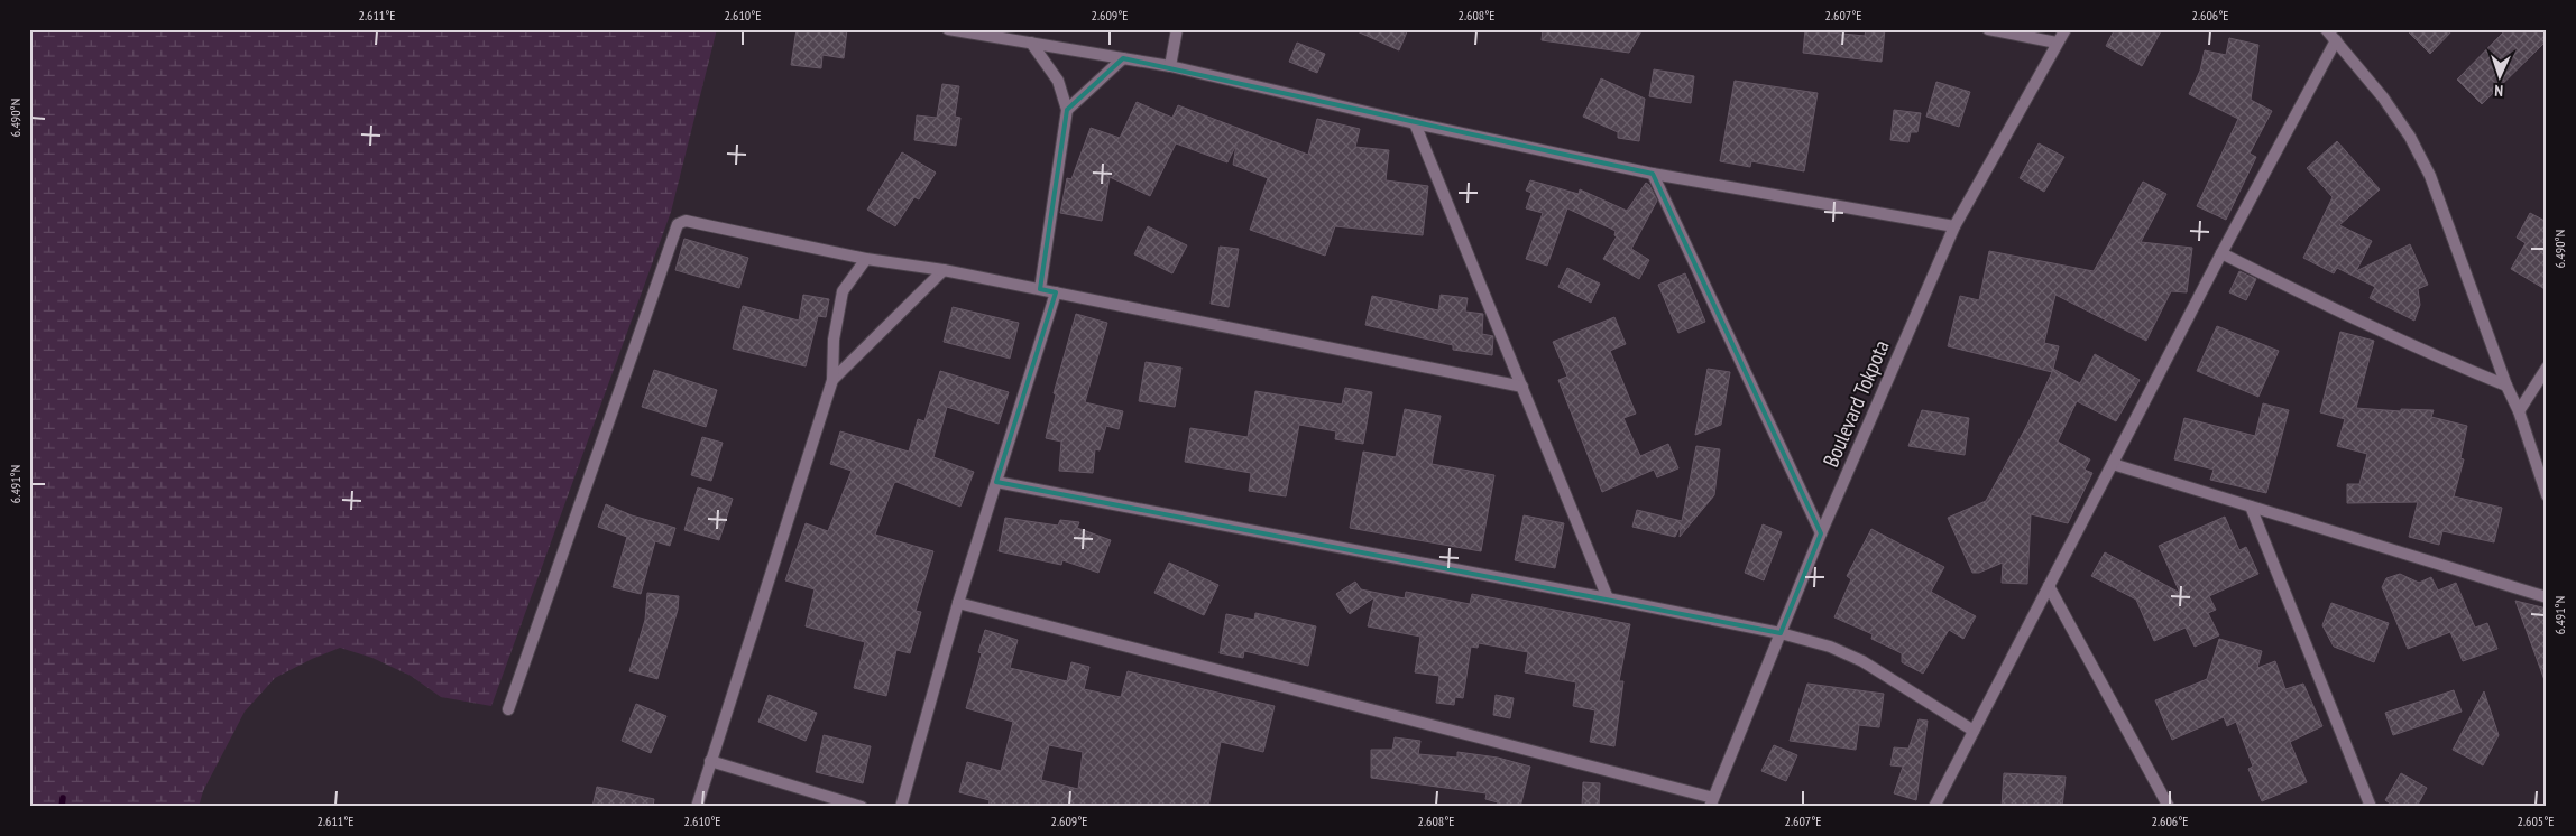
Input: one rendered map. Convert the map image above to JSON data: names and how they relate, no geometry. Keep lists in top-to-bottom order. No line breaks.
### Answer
{"streets":{"street":["Boulevard Tokpota"]},"north":"bottom","coordinates":["2.611°E","2.610°E","2.609°E","2.608°E","2.607°E","2.606°E","6.490°N","6.491°N","2.605°E"]}
